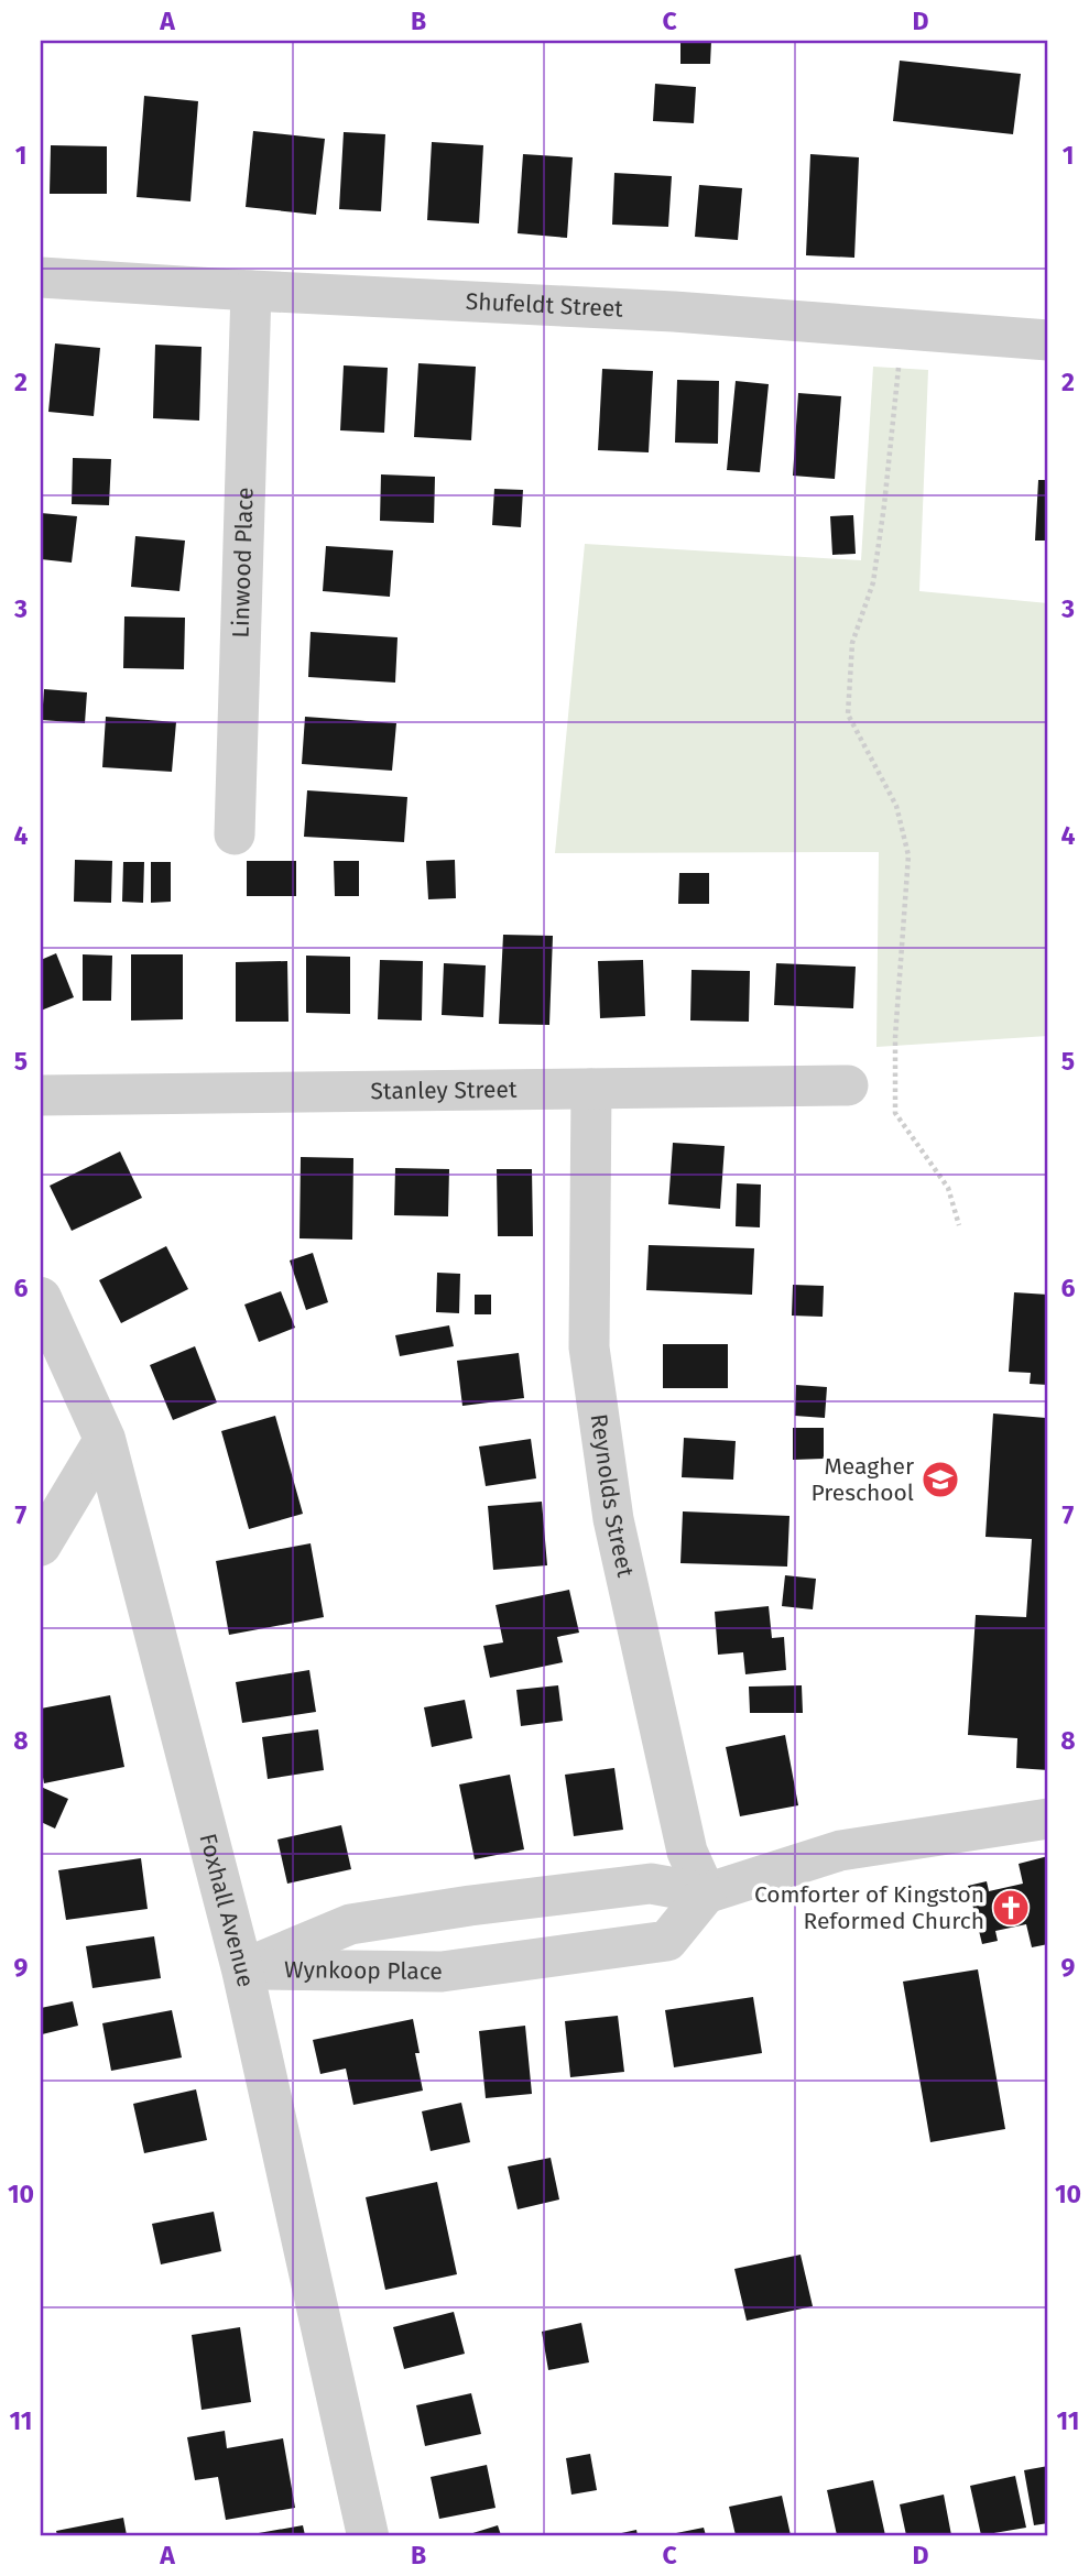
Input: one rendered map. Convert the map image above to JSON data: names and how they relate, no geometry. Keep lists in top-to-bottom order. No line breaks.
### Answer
{"streets":{"street":["Shufeldt Street","Linwood Place","Stanley Street","Reynolds Street","Foxhall Avenue","Wynkoop Place"]},"crossings":[["Shufeldt Street","Linwood Place"],["Stanley Street","Reynolds Street"],["Reynolds Street","Wynkoop Place"],["Foxhall Avenue","Wynkoop Place"]],"places":{"school or university":["Meagher Preschool"],"church":["Comforter of Kingston Reformed Church"]},"grid":{"columns":["A","B","C","D"],"rows":["1","2","3","4","5","6","7","8","9","10","11"]}}
